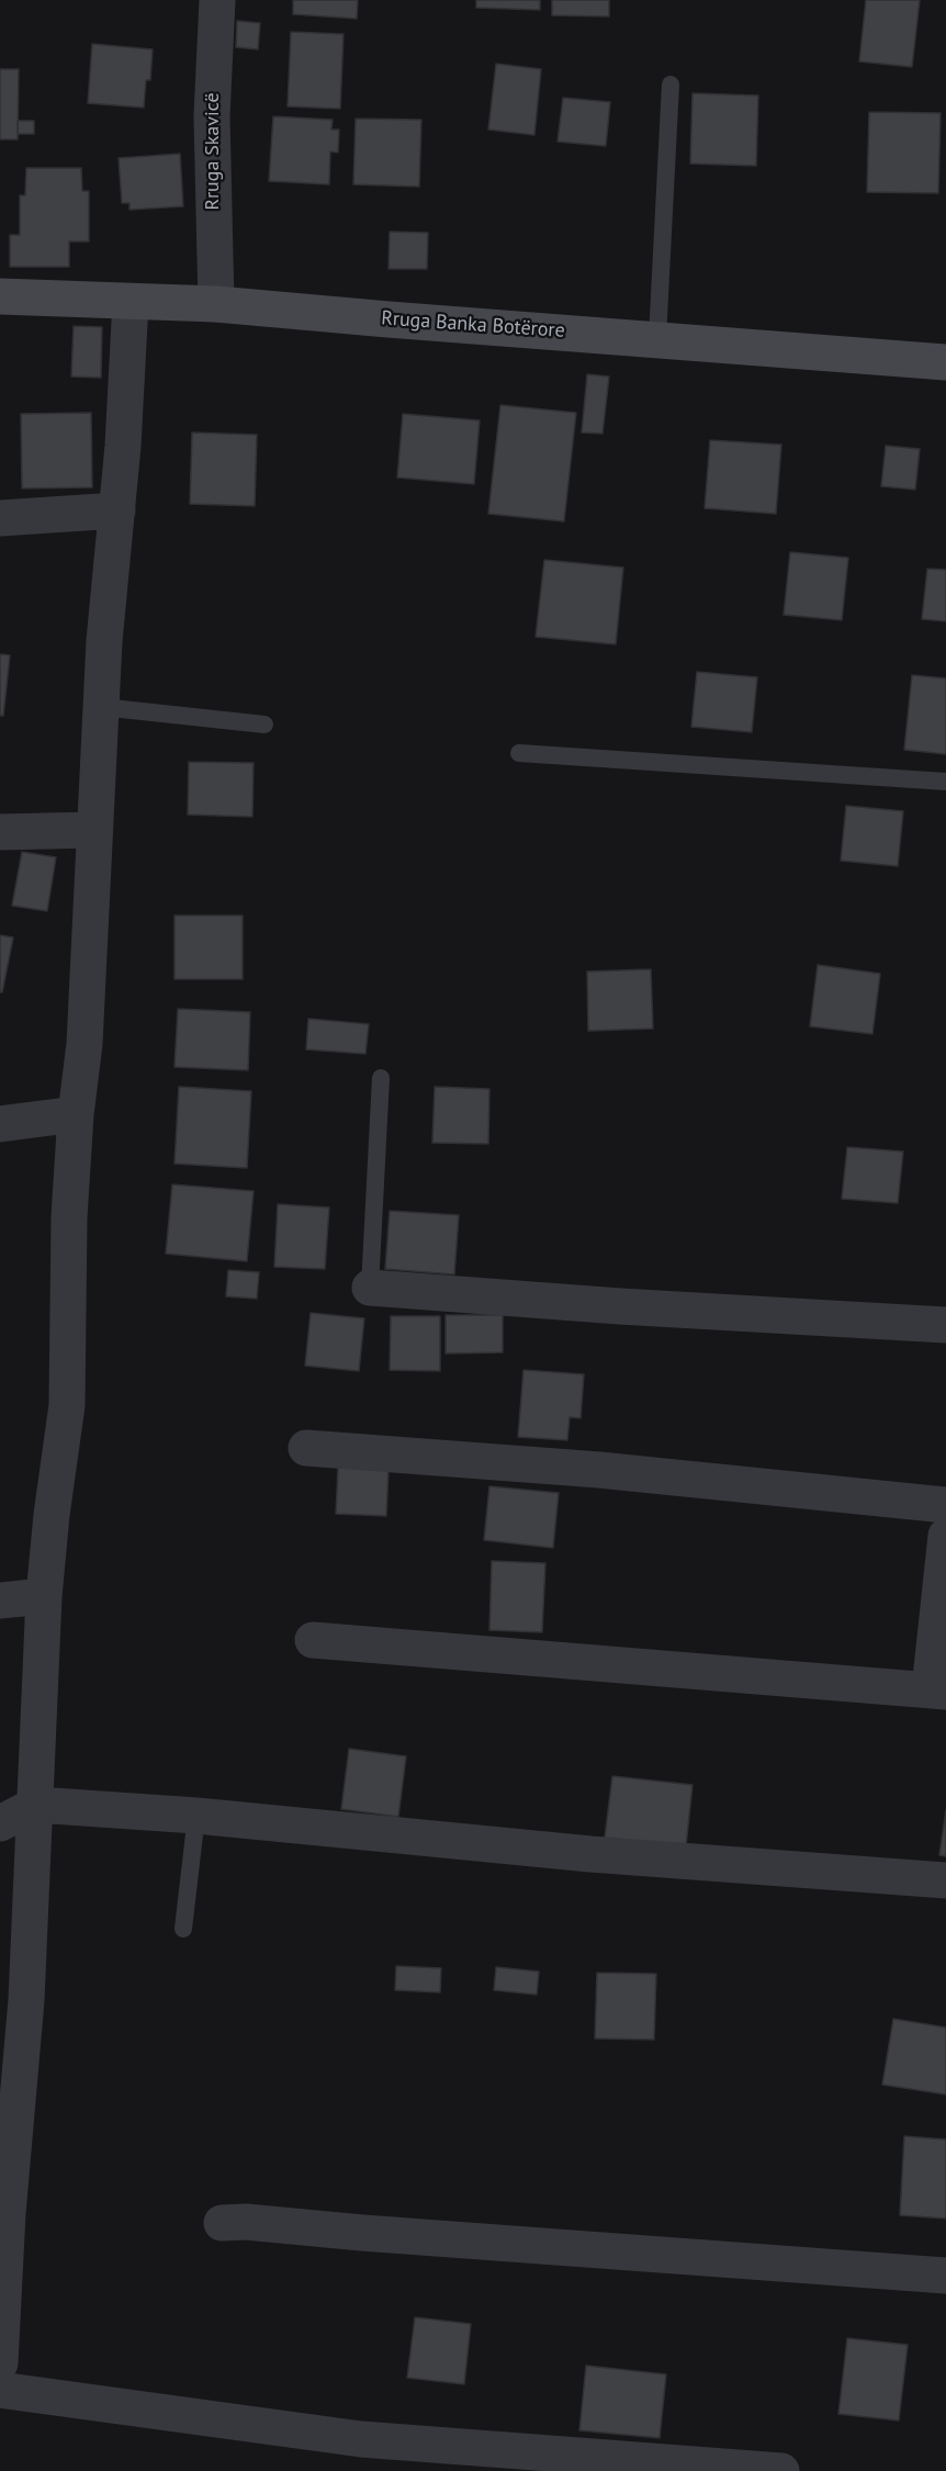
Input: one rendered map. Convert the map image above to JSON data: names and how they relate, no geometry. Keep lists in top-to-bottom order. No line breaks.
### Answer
{"streets":{"street":["Rruga Skavicë","Rruga Banka Botërore"]},"crossings":[["Rruga Skavicë","Rruga Banka Botërore"]]}
